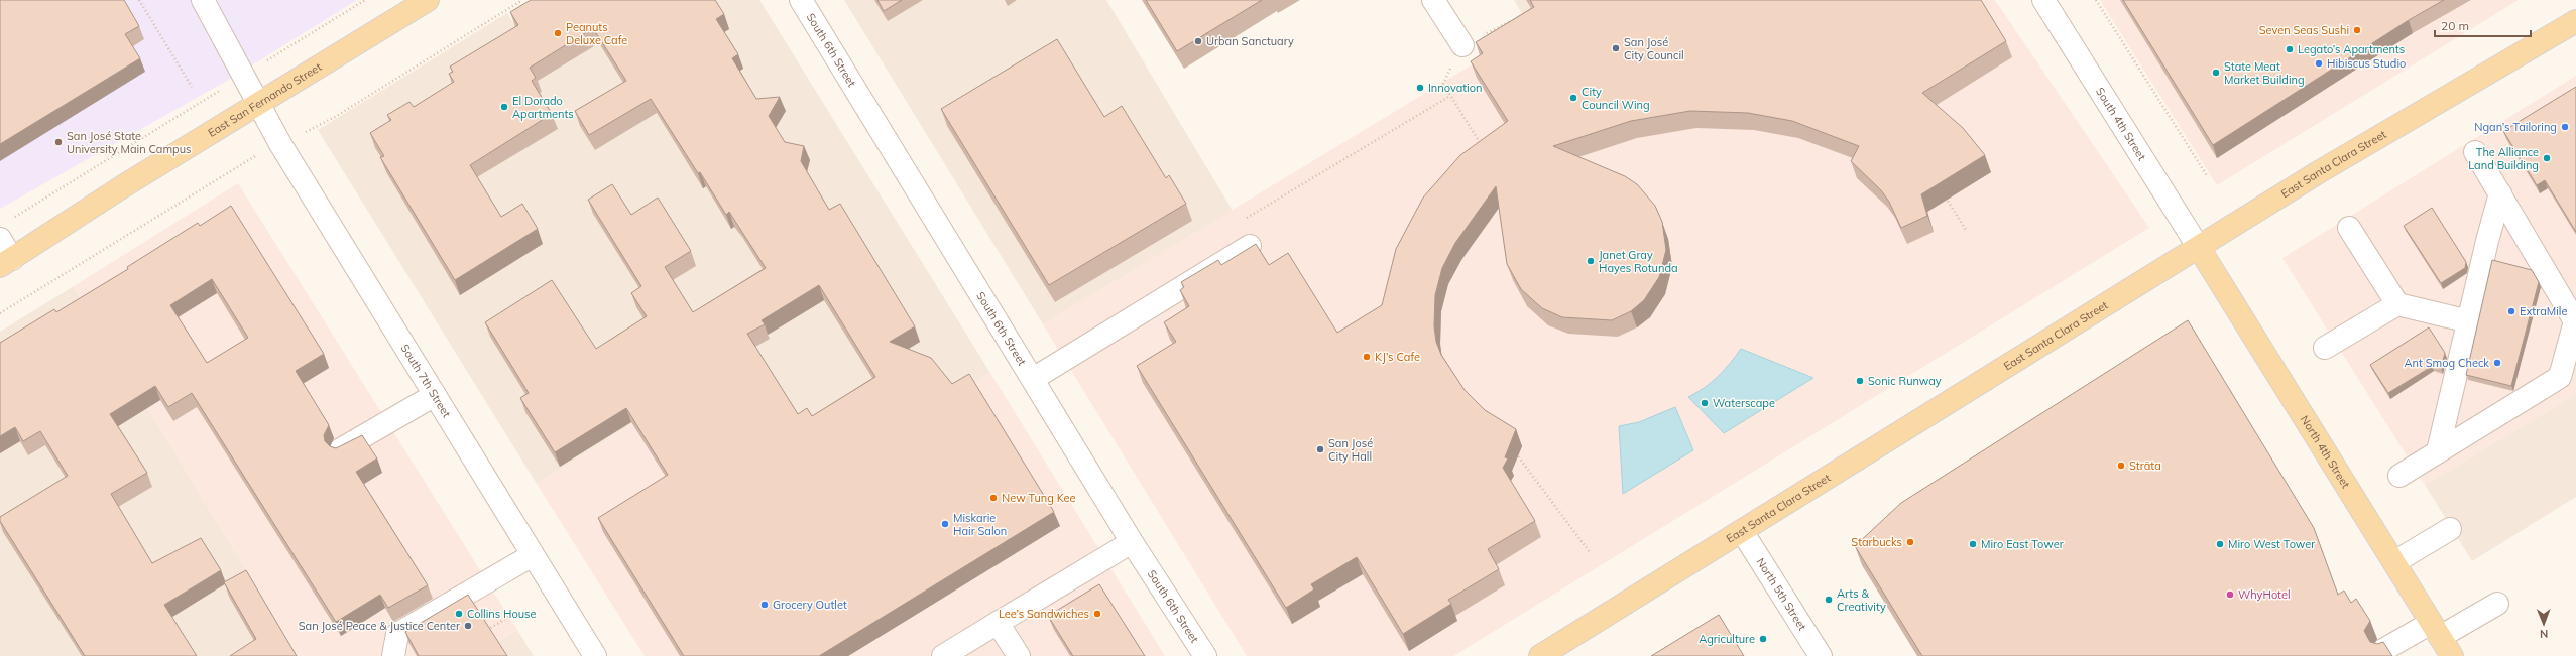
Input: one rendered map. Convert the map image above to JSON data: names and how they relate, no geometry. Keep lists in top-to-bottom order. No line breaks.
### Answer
{"streets":{"main road":["East San Fernando Street","East Santa Clara Street","North 4th Street"],"street":["South 6th Street","South 4th Street","South 7th Street","North 5th Street"]},"crossings":[["East San Fernando Street","South 7th Street"],["South 4th Street","East Santa Clara Street"],["South 4th Street","North 4th Street"],["East Santa Clara Street","North 4th Street"],["East Santa Clara Street","North 5th Street"]],"places":["Seven Seas Sushi","Peanuts Deluxe Cafe","Urban Sanctuary","San José City Council","Legato’s Apartments","Hibiscus Studio","State Meat Market Building","Innovation","City Council Wing","El Dorado Apartments","Ngan’s Tailoring","San José State University Main Campus","The Alliance Land Building","Janet Gray Hayes Rotunda","ExtraMile","KJ’s Cafe","Ant Smog Check","Sonic Runway","Waterscape","San José City Hall","Strāta","New Tung Kee","Miskarie Hair Salon","Starbucks","Miro East Tower","Miro West Tower","WhyHotel","Arts & Creativity","Grocery Outlet","Collins House","Lee’s Sandwiches","San José Peace & Justice Center","Agriculture"],"scale_bar":"20 m","north":"bottom"}
